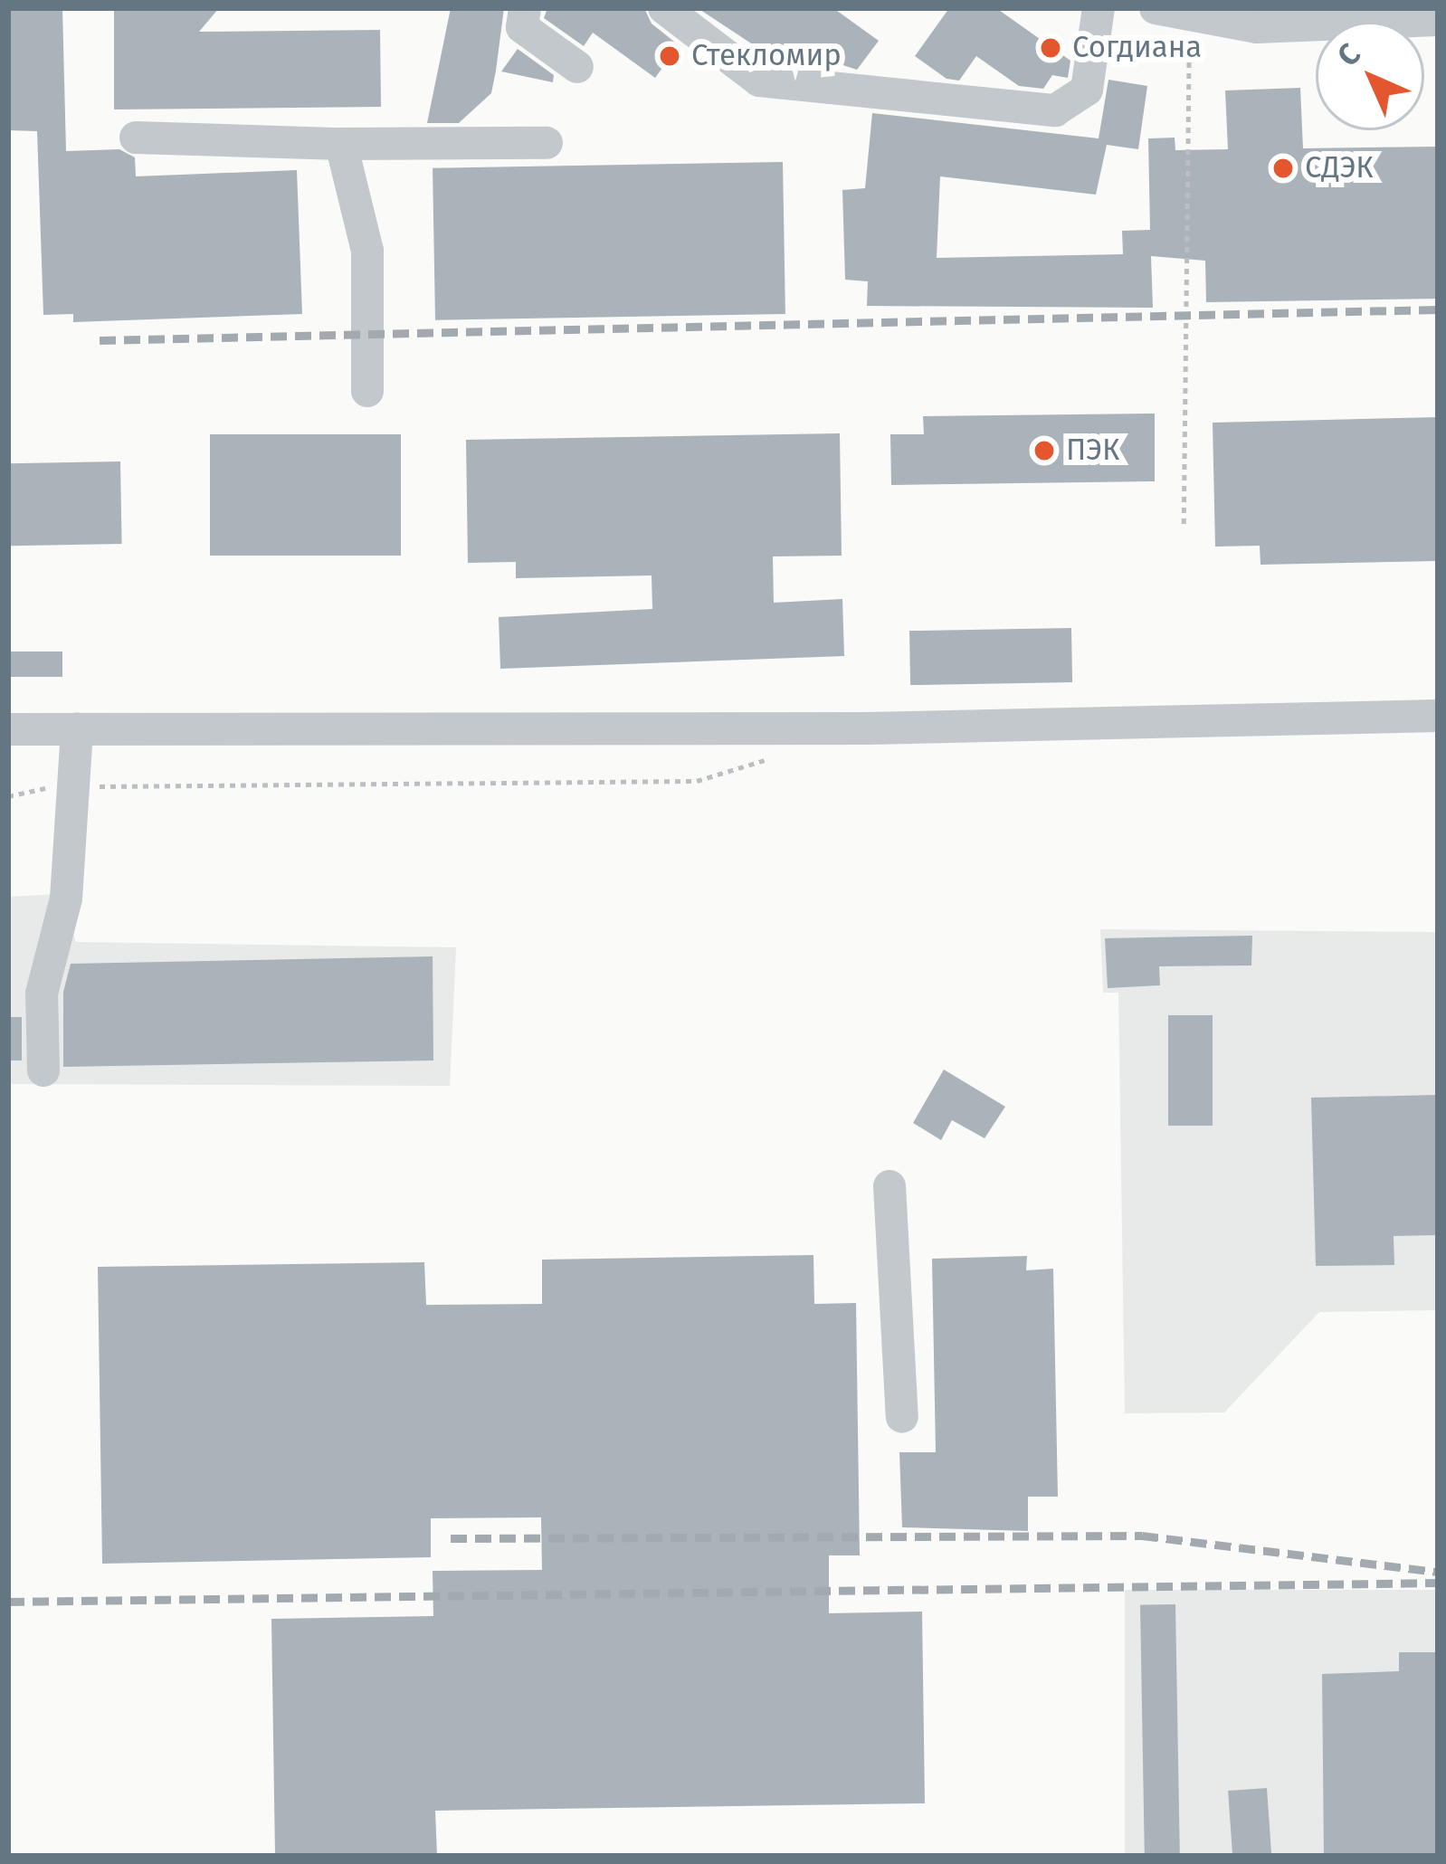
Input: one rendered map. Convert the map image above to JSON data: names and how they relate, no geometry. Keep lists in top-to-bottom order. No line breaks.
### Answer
{"places":["Согдиана","Стекломир","СДЭК","ПЭК"],"north":"top left"}
